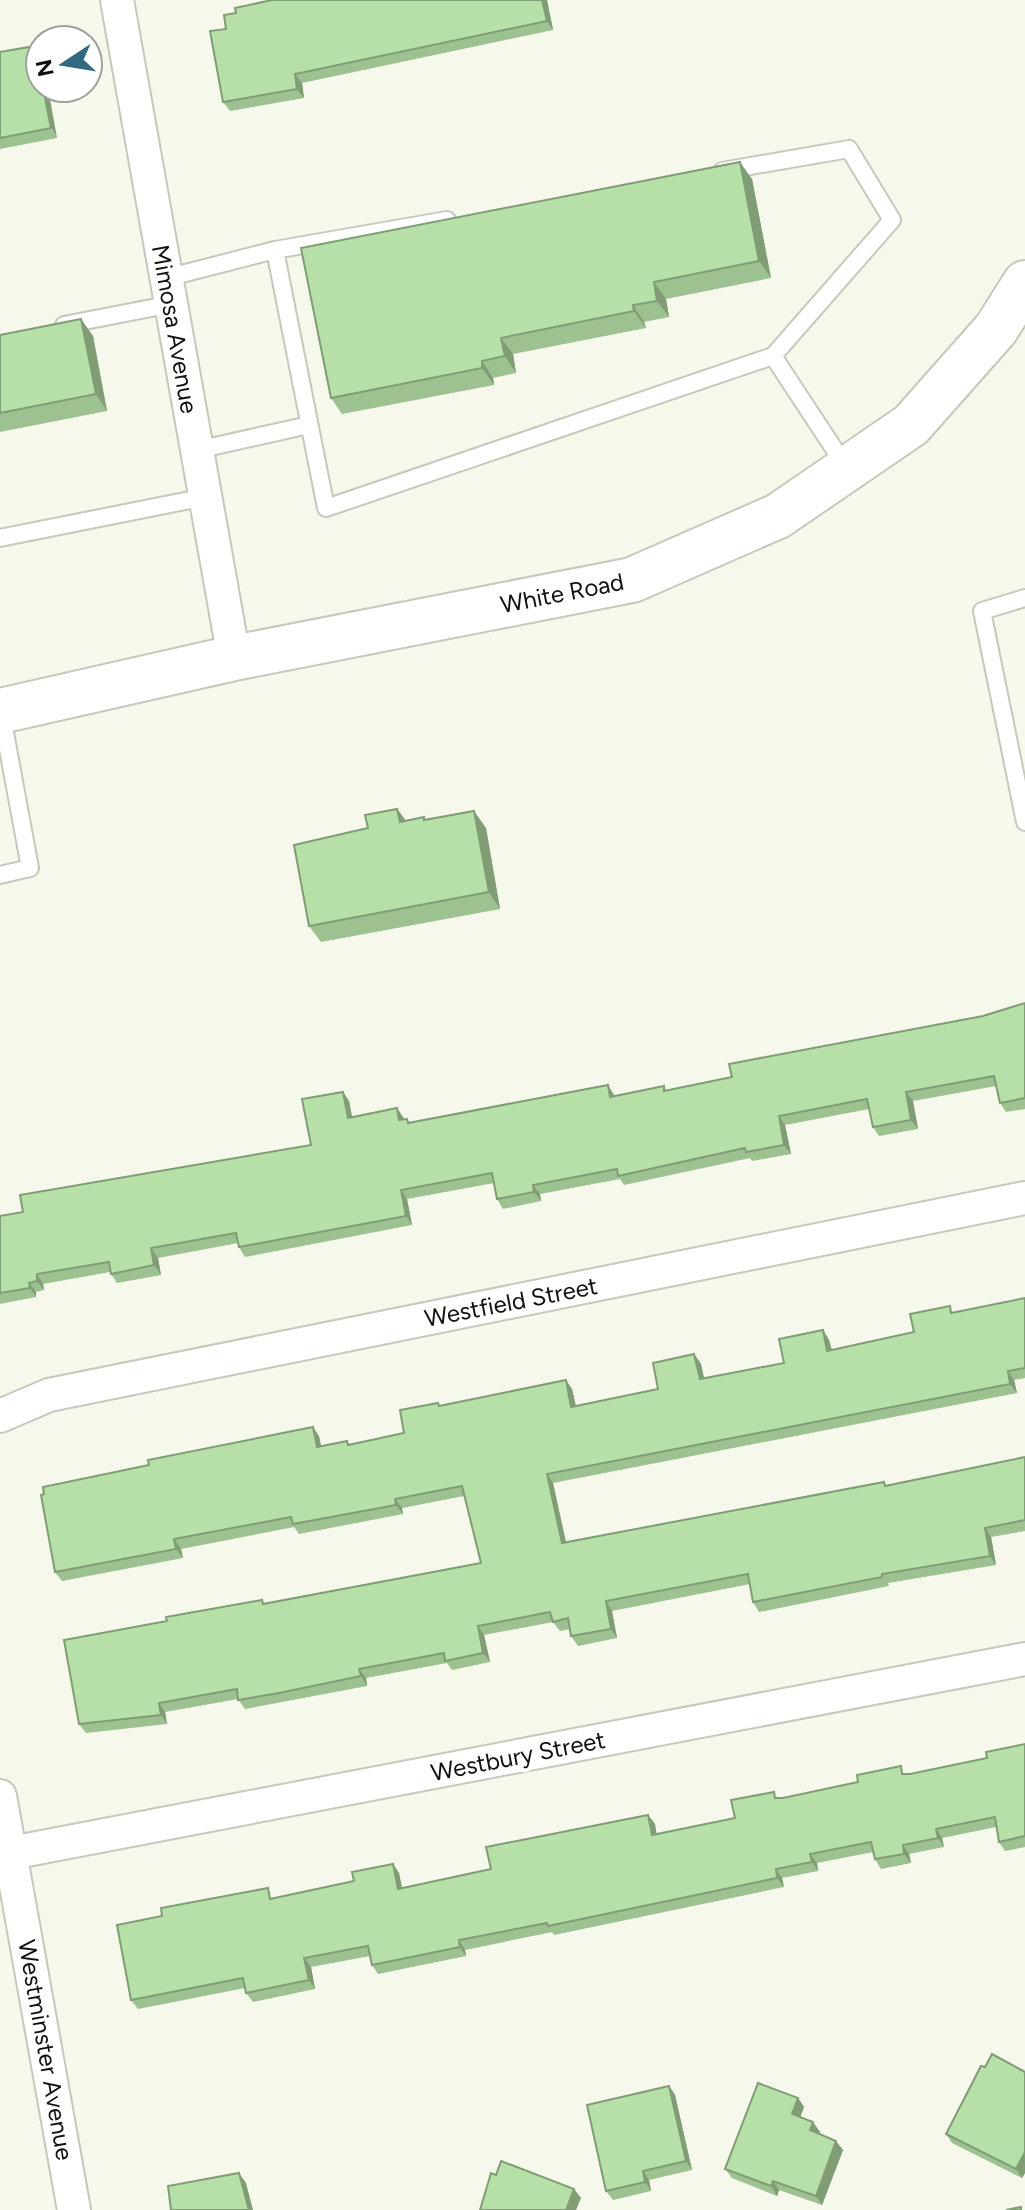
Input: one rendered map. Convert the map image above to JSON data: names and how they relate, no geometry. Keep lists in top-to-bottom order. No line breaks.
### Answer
{"streets":{"main road":["White Road"],"street":["Mimosa Avenue","Westfield Street","Westbury Street","Westminster Avenue"]},"crossings":[["Mimosa Avenue","White Road"],["Westbury Street","Westminster Avenue"]],"north":"left"}
